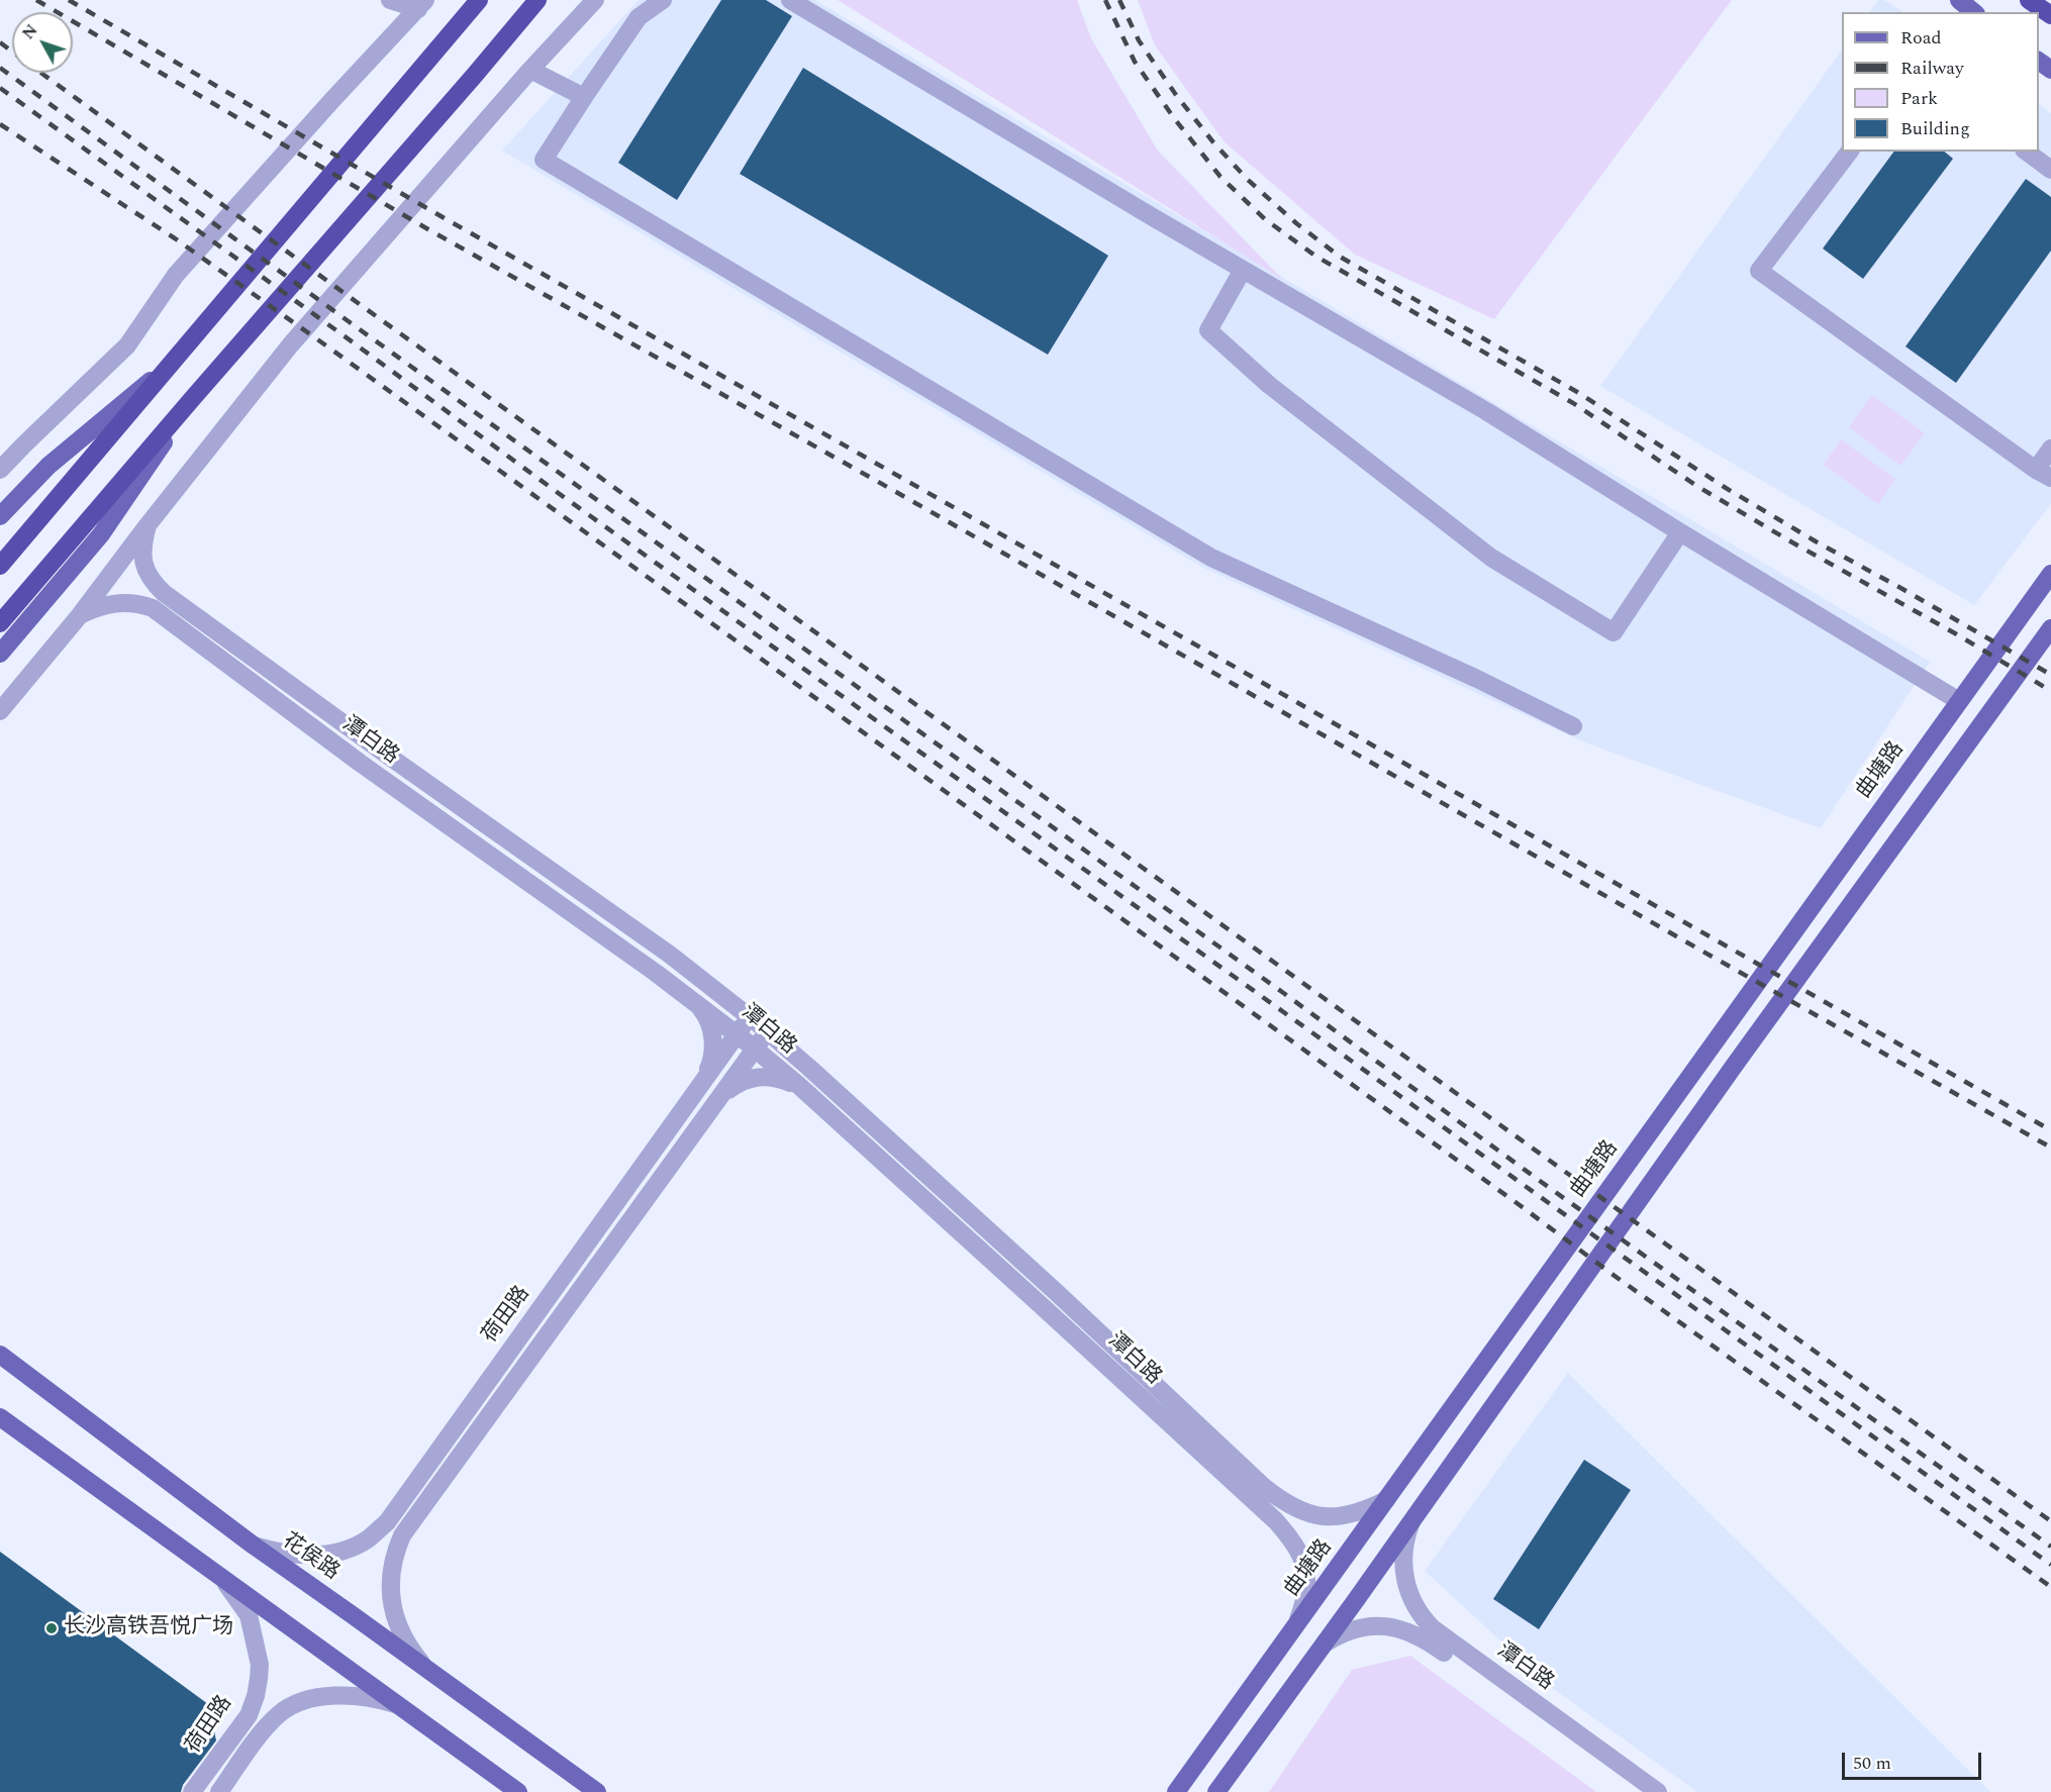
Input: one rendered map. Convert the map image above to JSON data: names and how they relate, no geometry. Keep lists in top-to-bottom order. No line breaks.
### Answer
{"streets":{"main road":["曲塘路","花侯路"],"street":["潭白路","荷田路"]},"crossings":[["潭白路","曲塘路"],["潭白路","荷田路"],["荷田路","花侯路"]],"places":["长沙高铁吾悦广场"],"legend":["Road","Railway","Park","Building"],"scale_bar":"50 m","north":"top left"}
